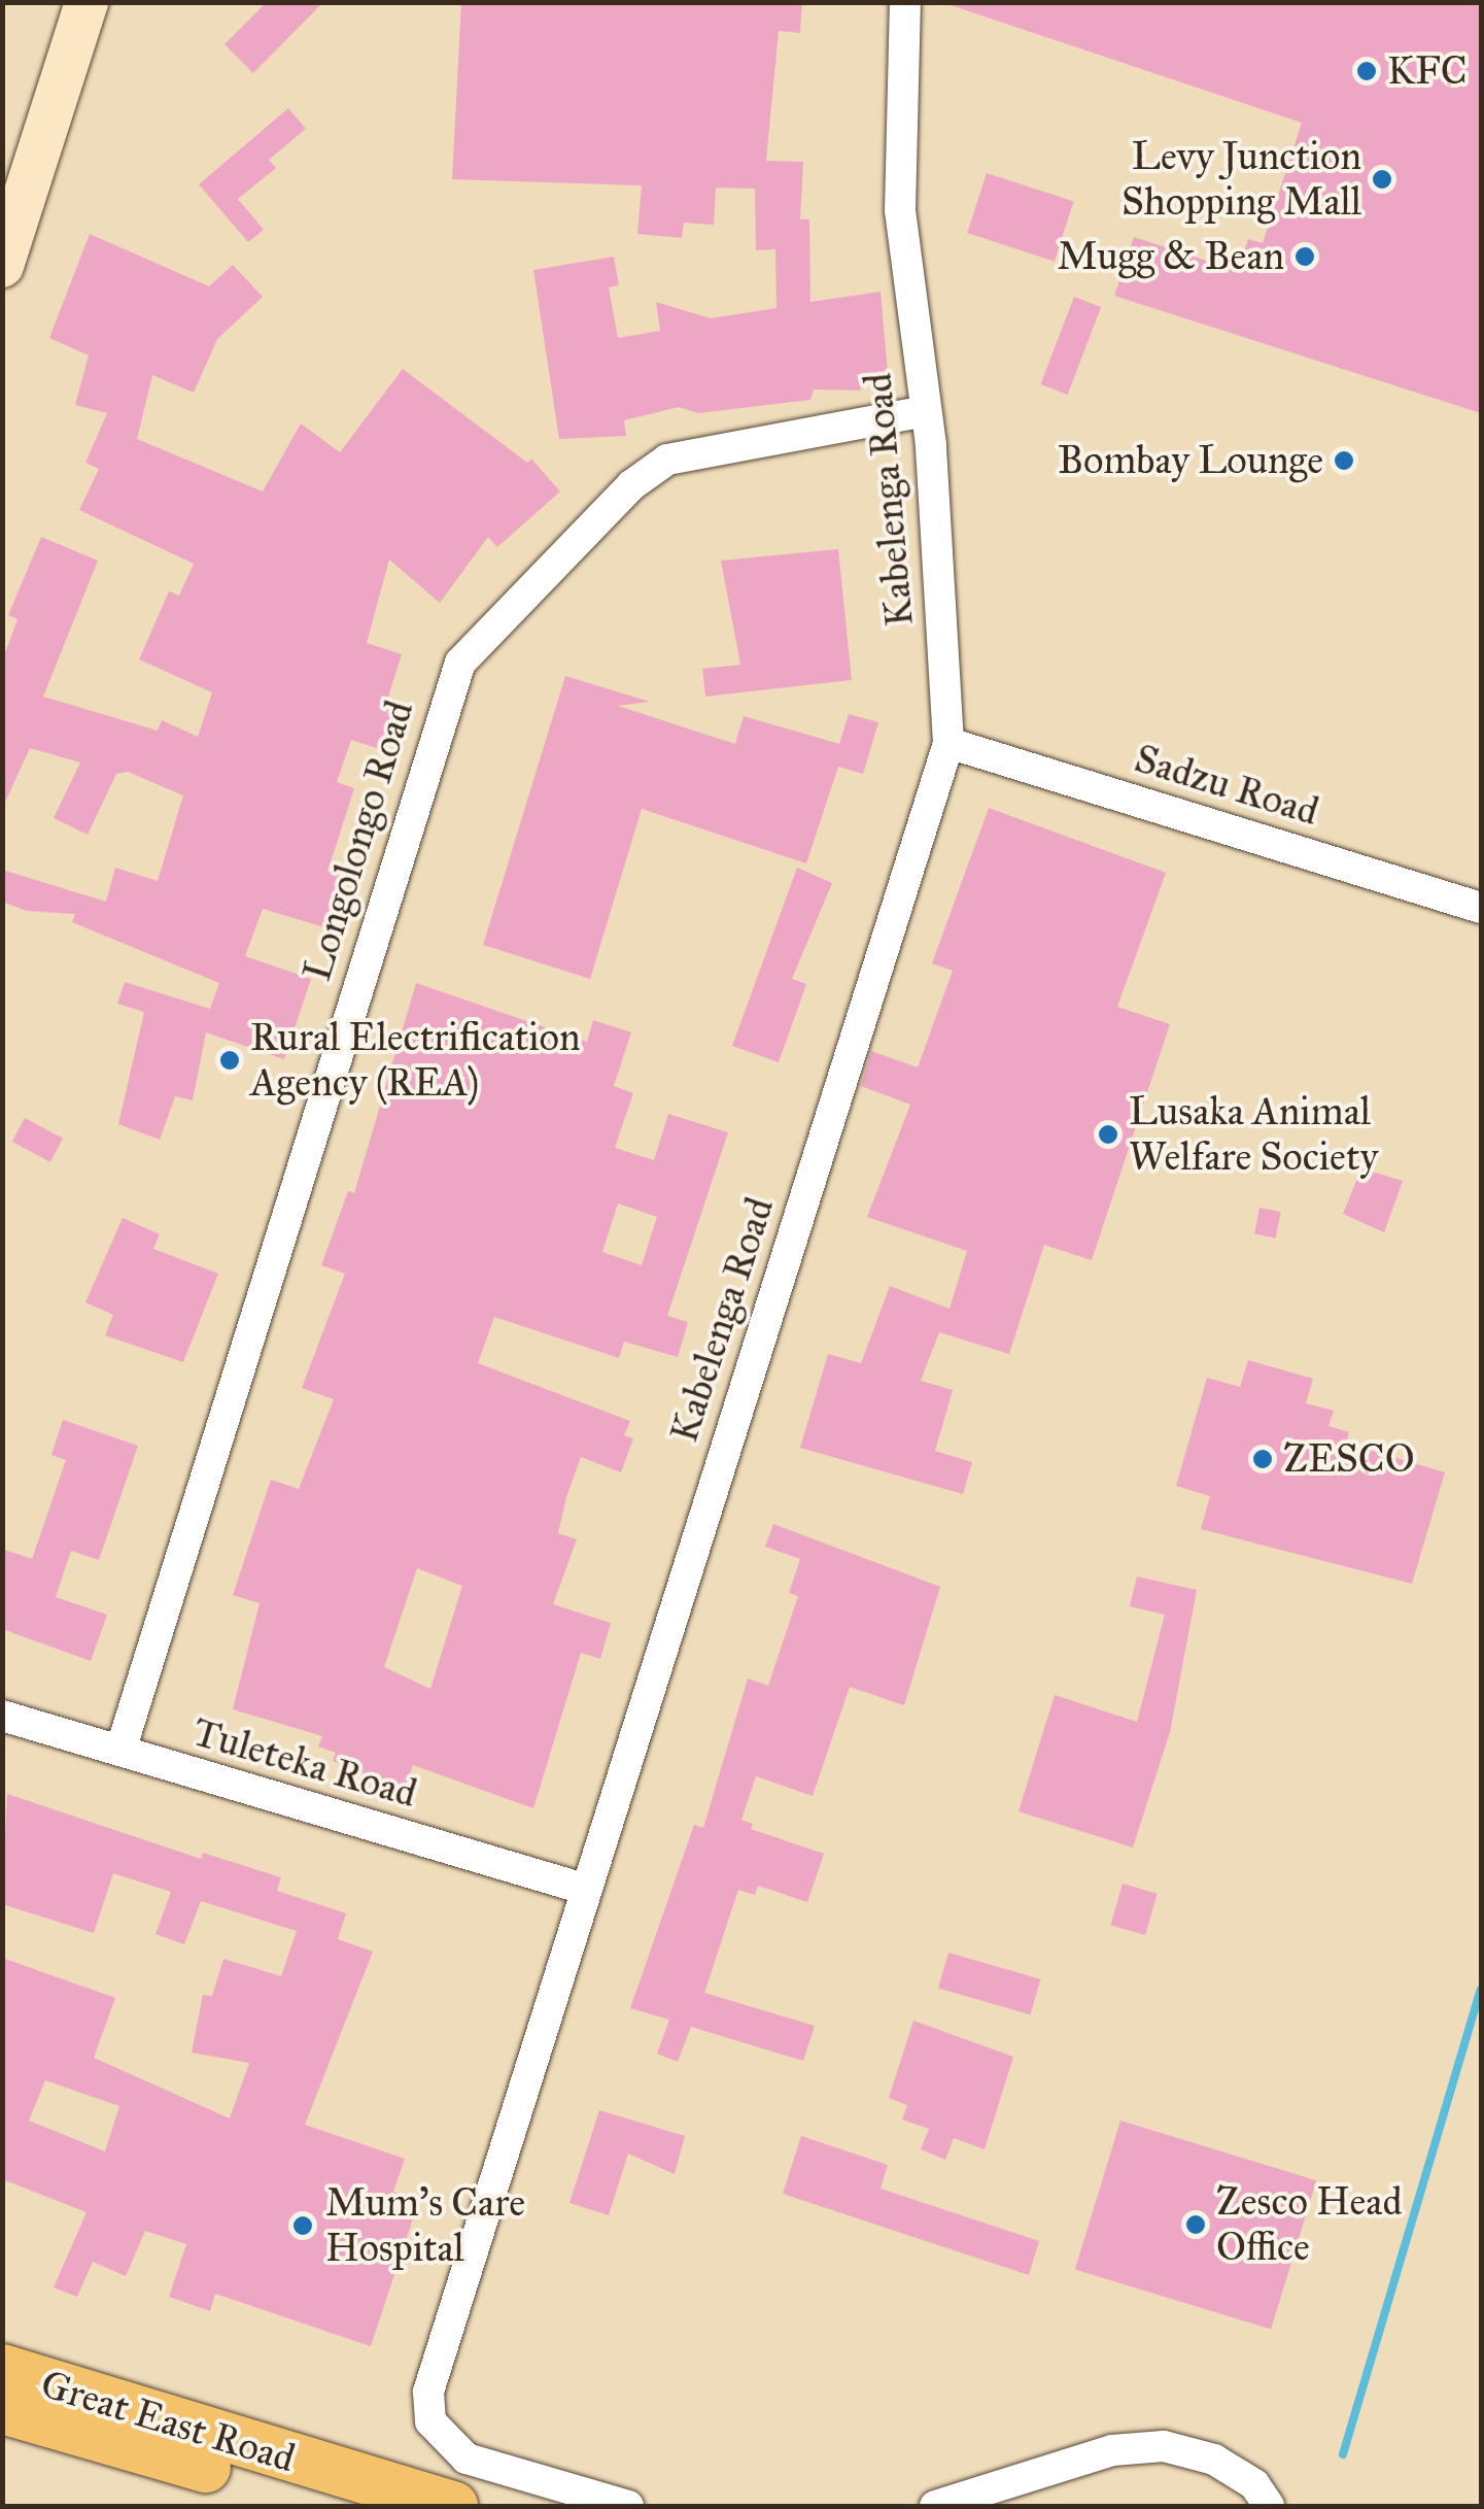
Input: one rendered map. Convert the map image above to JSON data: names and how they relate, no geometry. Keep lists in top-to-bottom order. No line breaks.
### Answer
{"streets":{"main road":["Great East Road"],"street":["Kabelenga Road","Sadzu Road","Longolongo Road","Tuleteka Road"]},"crossings":[["Kabelenga Road","Sadzu Road"],["Kabelenga Road","Longolongo Road"],["Kabelenga Road","Tuleteka Road"],["Longolongo Road","Tuleteka Road"]],"places":["KFC","Levy Junction Shopping Mall","Mugg & Bean","Bombay Lounge","Rural Electrification Agency (REA)","Lusaka Animal Welfare Society","ZESCO","Zesco Head Office","Mum's Care Hospital"]}
